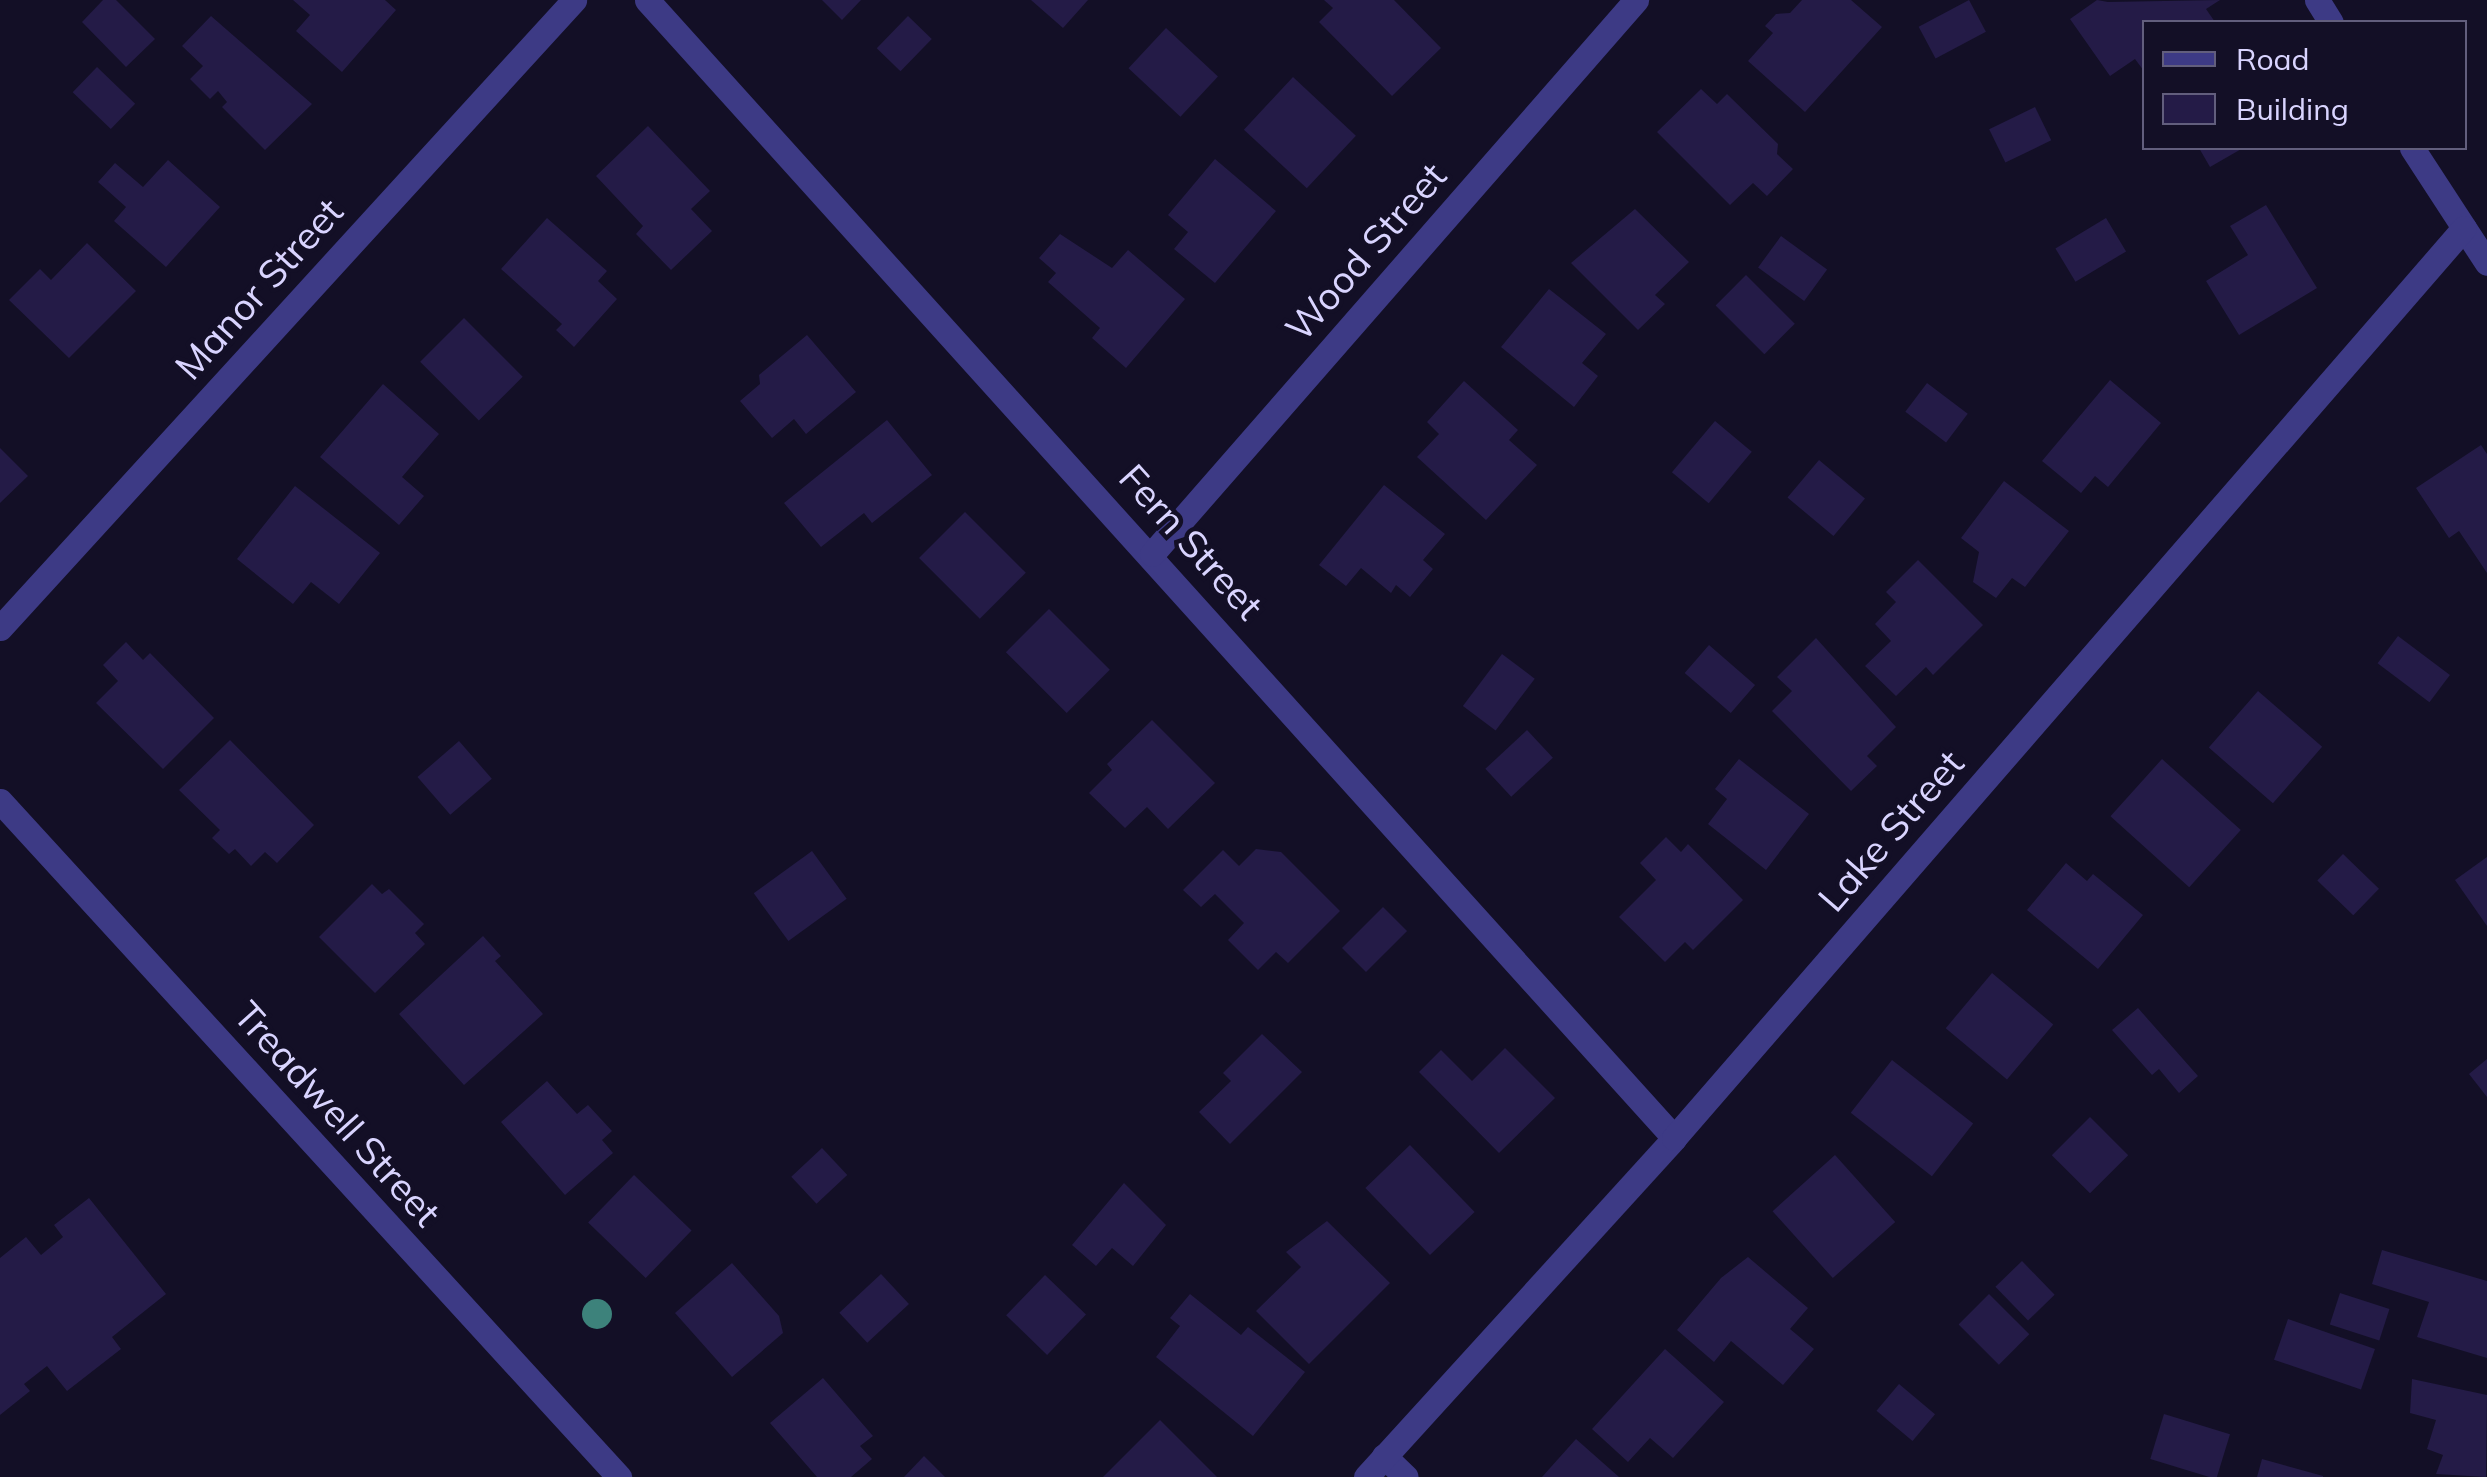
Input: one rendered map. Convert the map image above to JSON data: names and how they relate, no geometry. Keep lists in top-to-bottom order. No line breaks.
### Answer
{"streets":{"street":["Wood Street","Manor Street","Fern Street","Lake Street","Treadwell Street"]},"crossings":[["Wood Street","Fern Street"],["Fern Street","Lake Street"]],"legend":["Road","Building"]}
